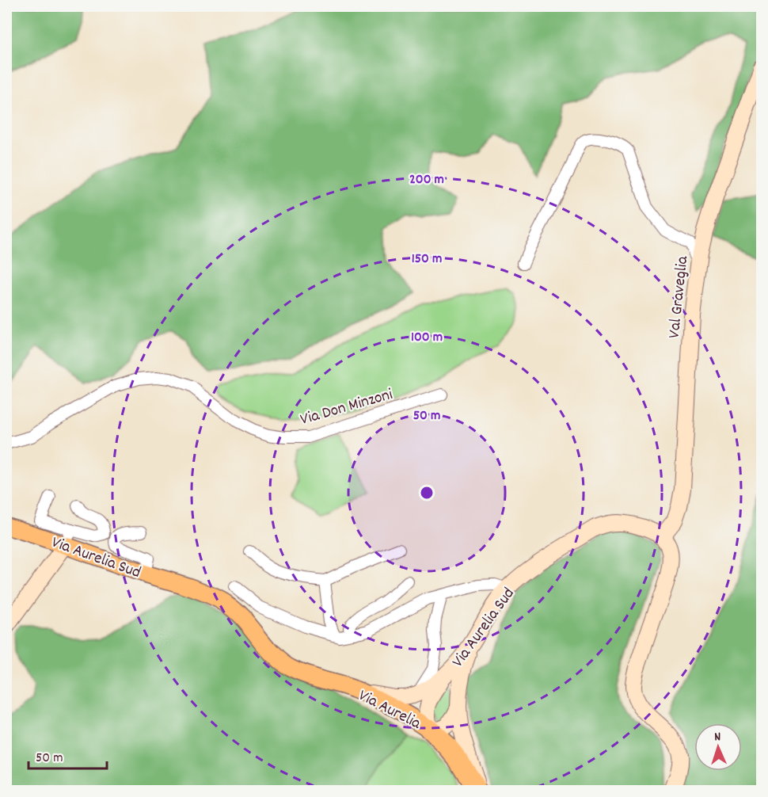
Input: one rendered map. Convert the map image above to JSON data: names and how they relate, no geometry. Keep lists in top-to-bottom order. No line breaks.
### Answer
{"streets":{"main road":["Val Graveglia","Via Aurelia Sud","Via Aurelia"],"street":["Via Don Minzoni"]},"crossings":[["Val Graveglia","Via Aurelia Sud"],["Via Aurelia Sud","Via Aurelia"]],"scale_bar":"50 m","north":"top","rings":["200 m","150 m","100 m","50 m"]}
